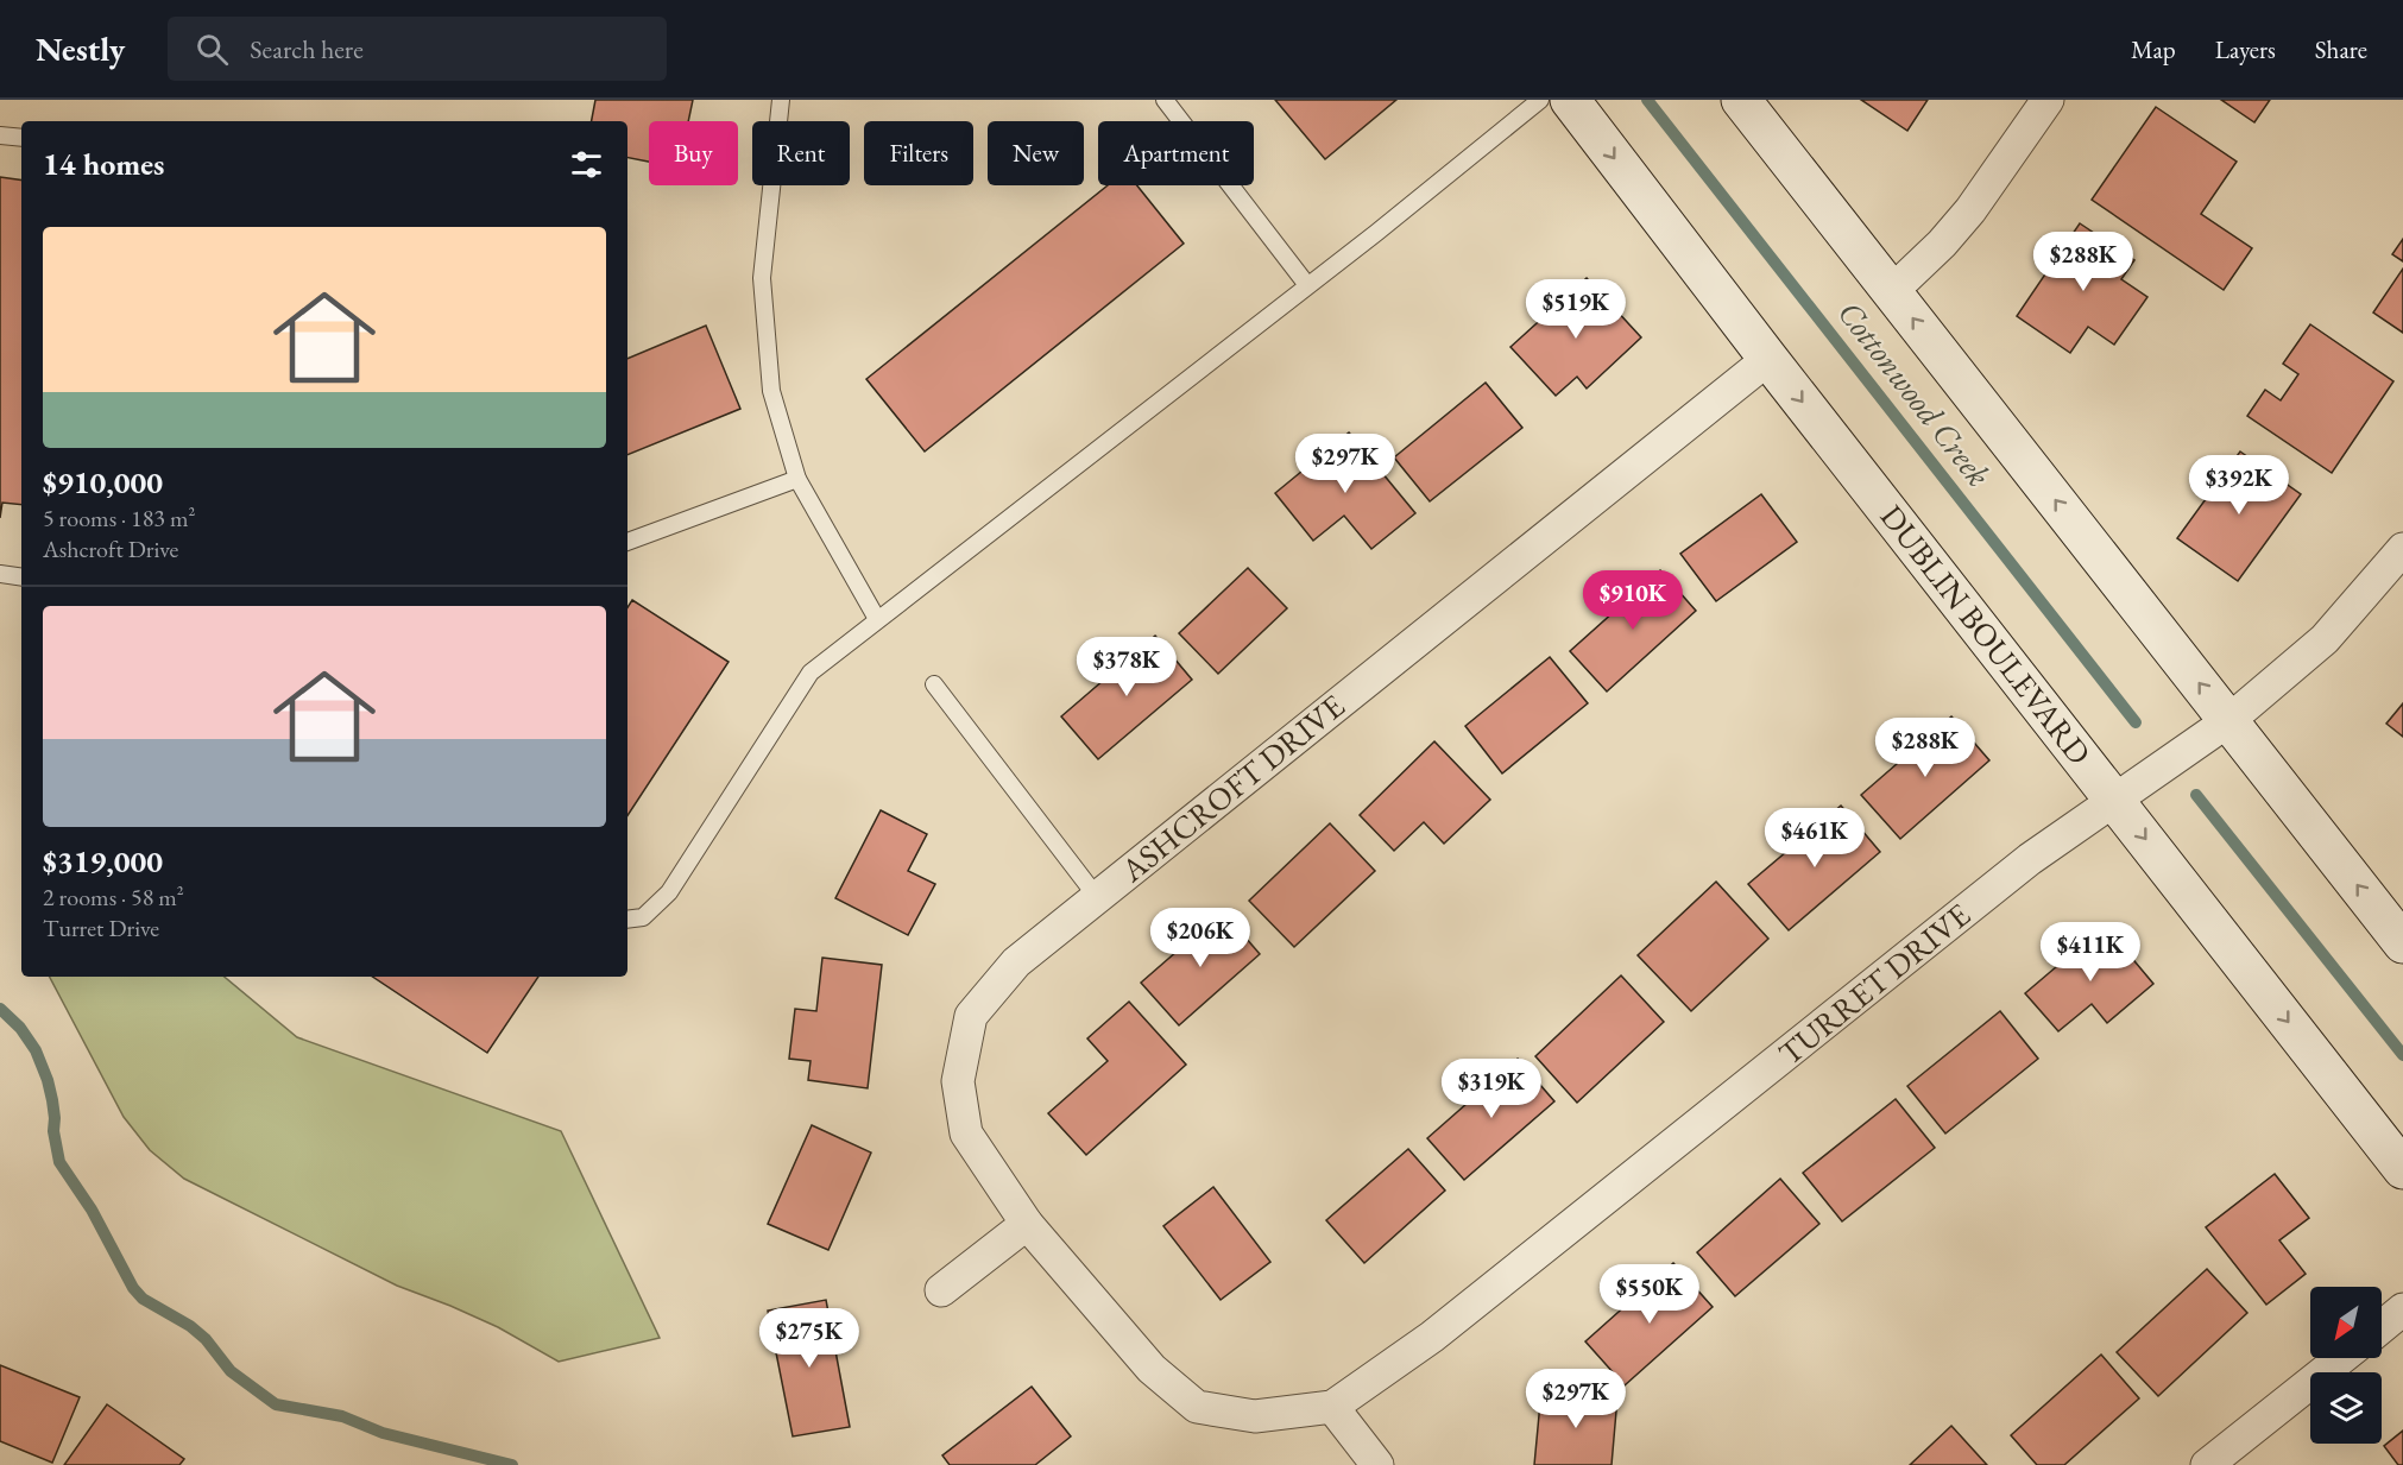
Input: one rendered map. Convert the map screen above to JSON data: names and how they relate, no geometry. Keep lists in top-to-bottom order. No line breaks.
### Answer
{"streets":{"main road":["DUBLIN BOULEVARD"],"street":["ASHCROFT DRIVE","TURRET DRIVE"]},"crossings":[["DUBLIN BOULEVARD","ASHCROFT DRIVE"],["DUBLIN BOULEVARD","TURRET DRIVE"],["ASHCROFT DRIVE","TURRET DRIVE"]],"water":["Cottonwood Creek"],"north":"bottom left","page":{"header":"Nestly","search":"Search here","nav":["Map","Layers","Share"],"chip":["Buy","Rent","Filters","New","Apartment"],"heading":"14 homes","list":[{"name":"$910,000","note":"5 rooms · 183 m² · Ashcroft Drive"},{"name":"$319,000","note":"2 rooms · 58 m² · Turret Drive"}],"price":["$288K","$519K","$297K","$392K","$910K","$378K","$288K","$461K","$206K","$411K","$319K","$550K","$275K","$297K"]}}
